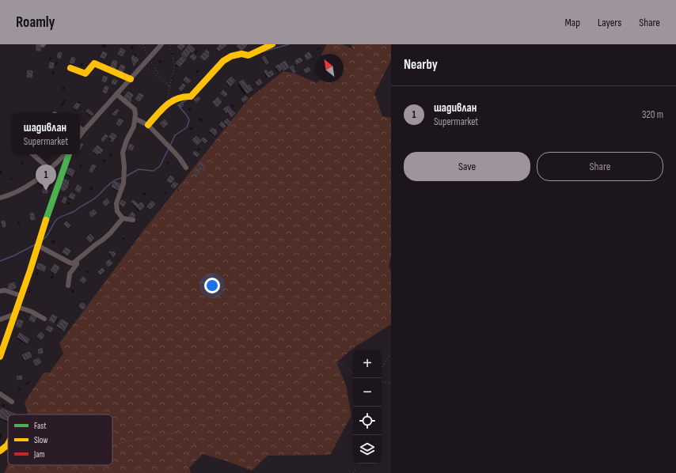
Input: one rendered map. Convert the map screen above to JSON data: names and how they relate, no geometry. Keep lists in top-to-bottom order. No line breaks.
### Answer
{"legend":["Fast","Slow","Jam"],"north":"top left","page":{"header":"Roamly","nav":["Map","Layers","Share"],"heading":"Nearby","list":[{"mark":"1","name":"шадивлан","note":"Supermarket","value":"320 m"}],"popup":["шадивлан","Supermarket"],"buttons":["Save","Share"],"pins":"1","map_buttons":["+","−"]}}
